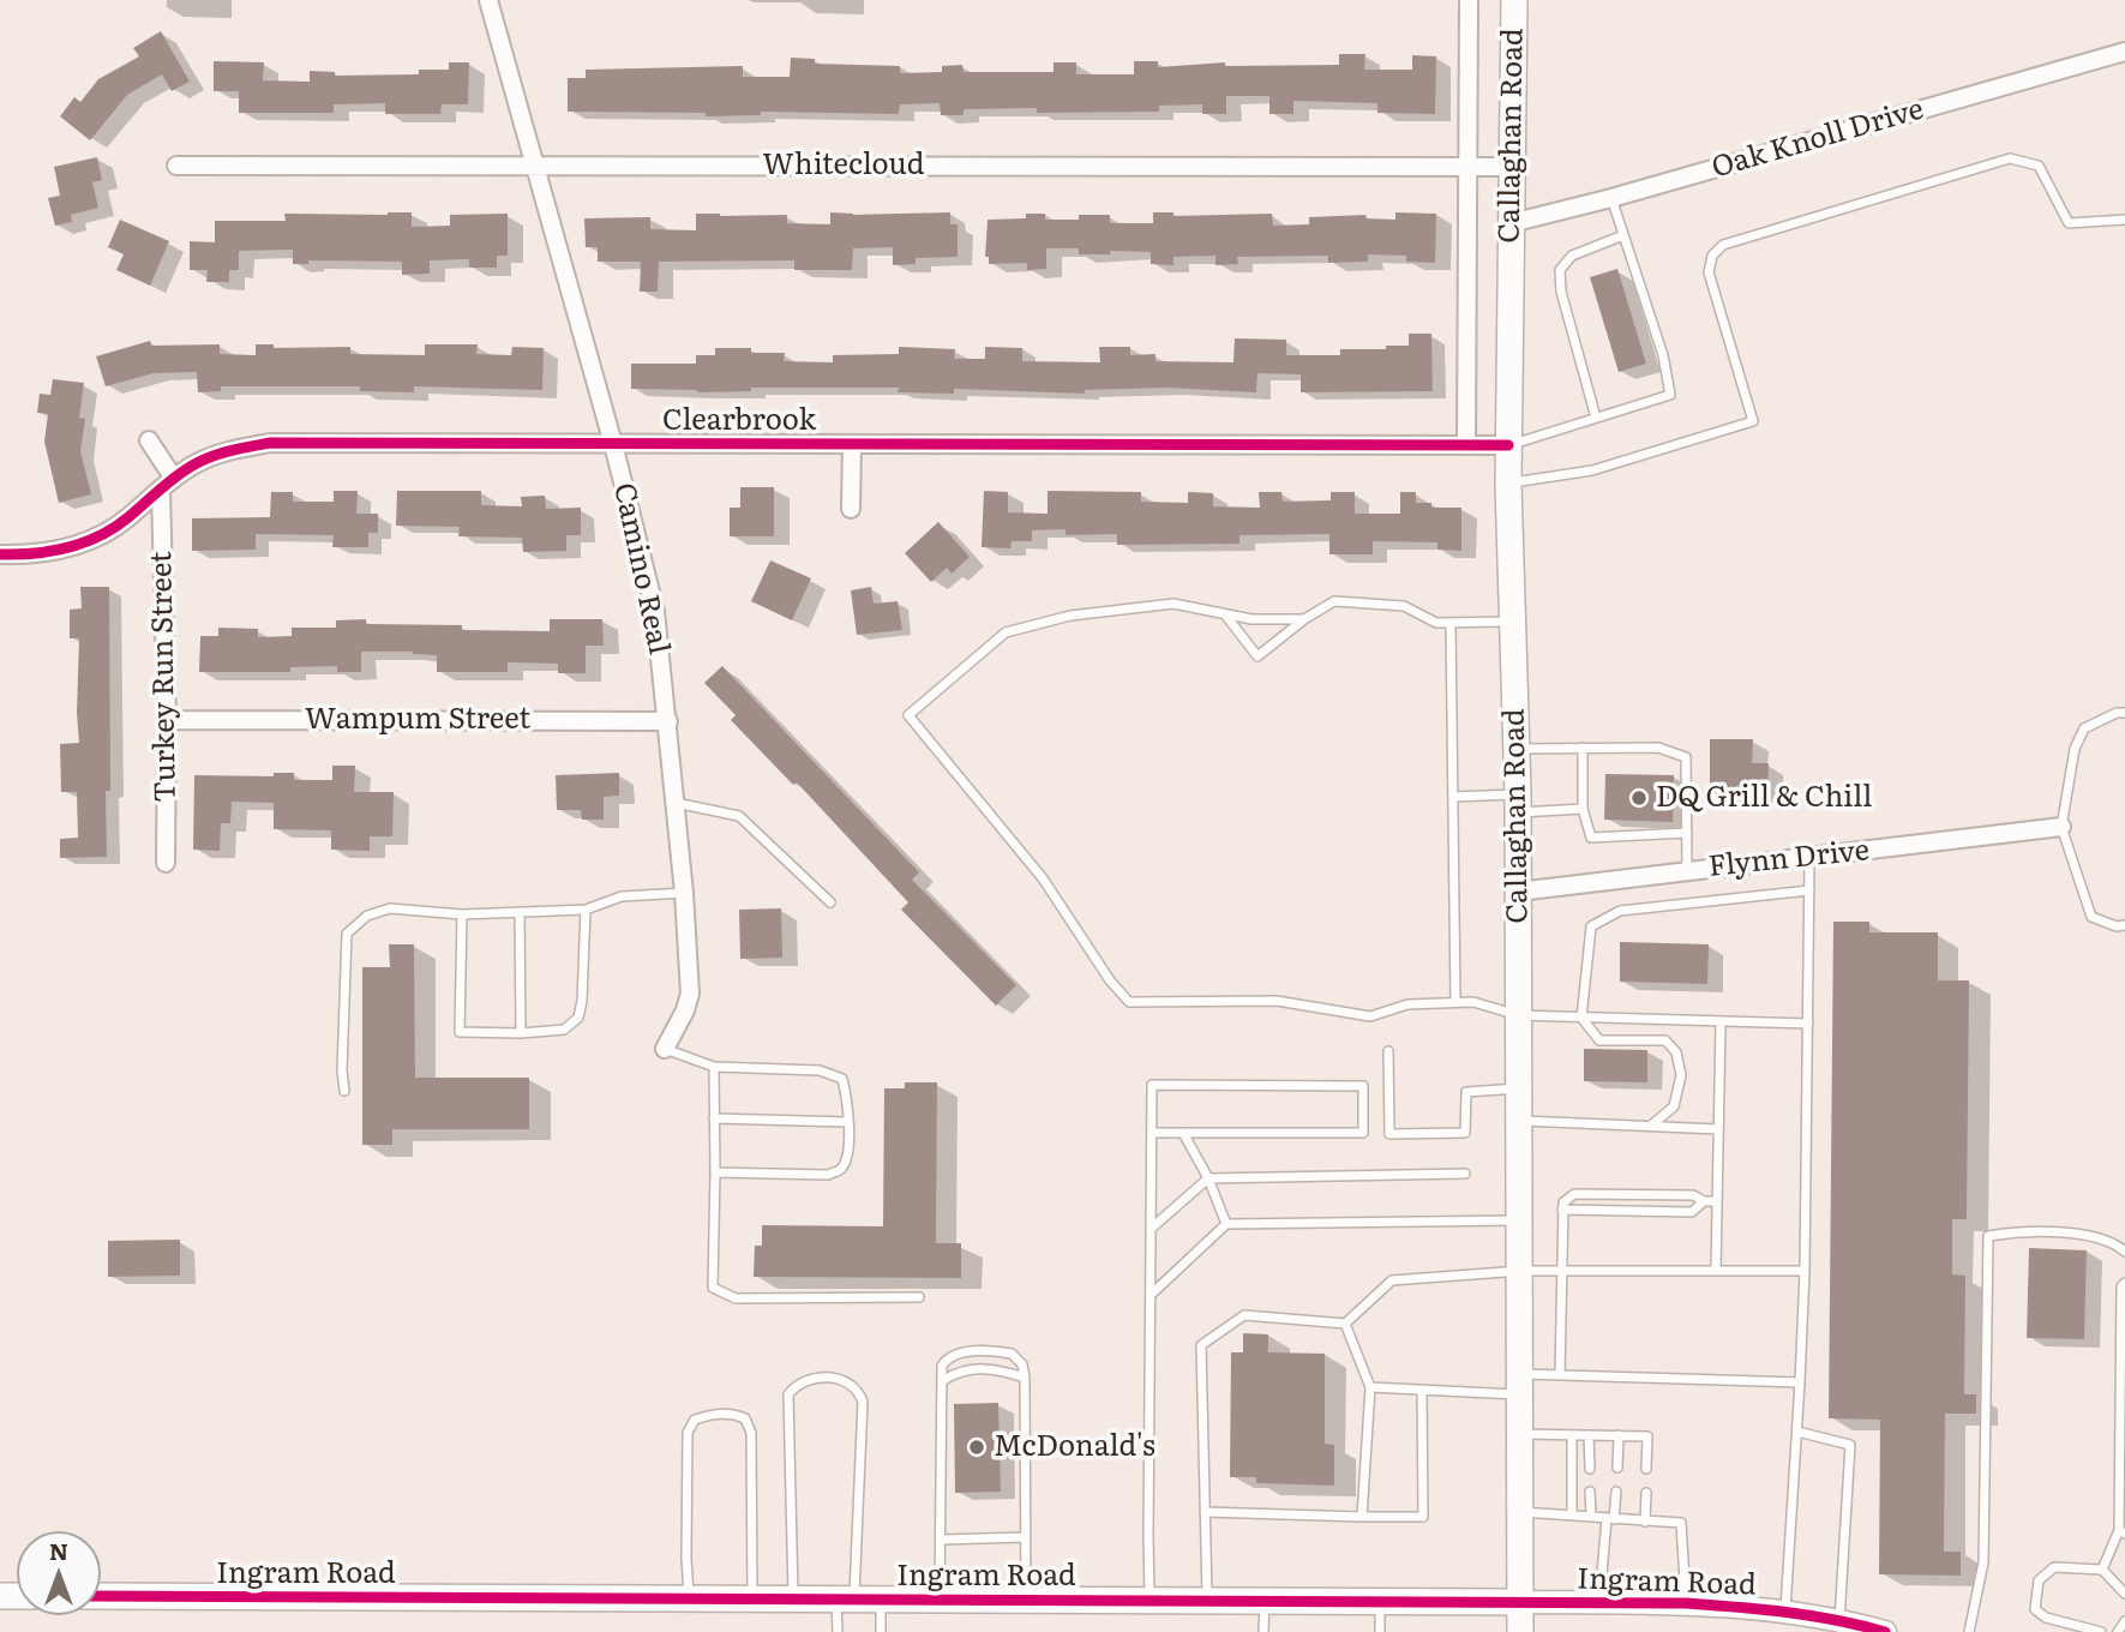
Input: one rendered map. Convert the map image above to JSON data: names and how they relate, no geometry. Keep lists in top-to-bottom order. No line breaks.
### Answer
{"streets":{"main road":["Callaghan Road","Ingram Road"],"street":["Oak Knoll Drive","Whitecloud","Clearbrook","Camino Real","Turkey Run Street","Wampum Street","Flynn Drive"]},"crossings":[["Callaghan Road","Oak Knoll Drive"],["Callaghan Road","Whitecloud"],["Callaghan Road","Clearbrook"],["Callaghan Road","Flynn Drive"],["Callaghan Road","Ingram Road"],["Whitecloud","Camino Real"],["Clearbrook","Camino Real"],["Clearbrook","Turkey Run Street"],["Camino Real","Wampum Street"],["Turkey Run Street","Wampum Street"]],"places":["DQ Grill & Chill","McDonald's"],"north":"top"}
